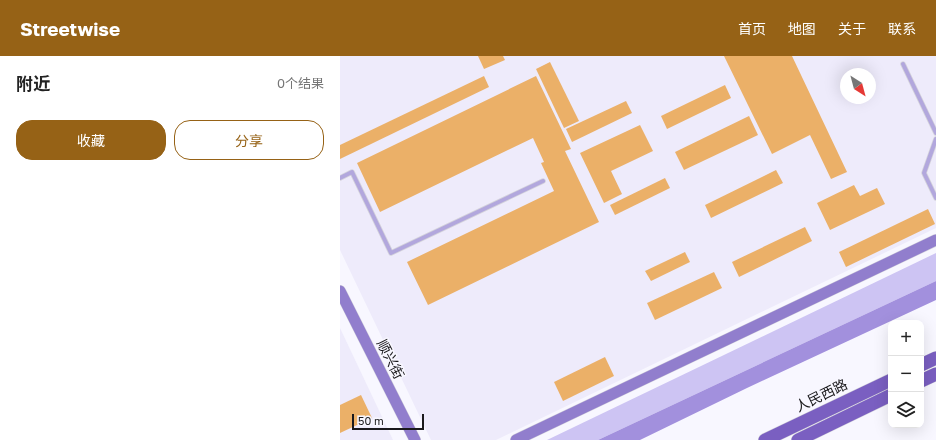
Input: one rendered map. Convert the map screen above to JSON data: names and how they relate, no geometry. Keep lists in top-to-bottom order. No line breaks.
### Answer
{"streets":{"main road":["人民西路"],"street":["顺兴街"]},"scale_bar":"50 m","north":"bottom right","page":{"header":"Streetwise","nav":["首页","地图","关于","联系"],"heading":["附近","0个结果"],"buttons":["收藏","分享"],"map_buttons":["+","−"],"scale":"50 m"}}
